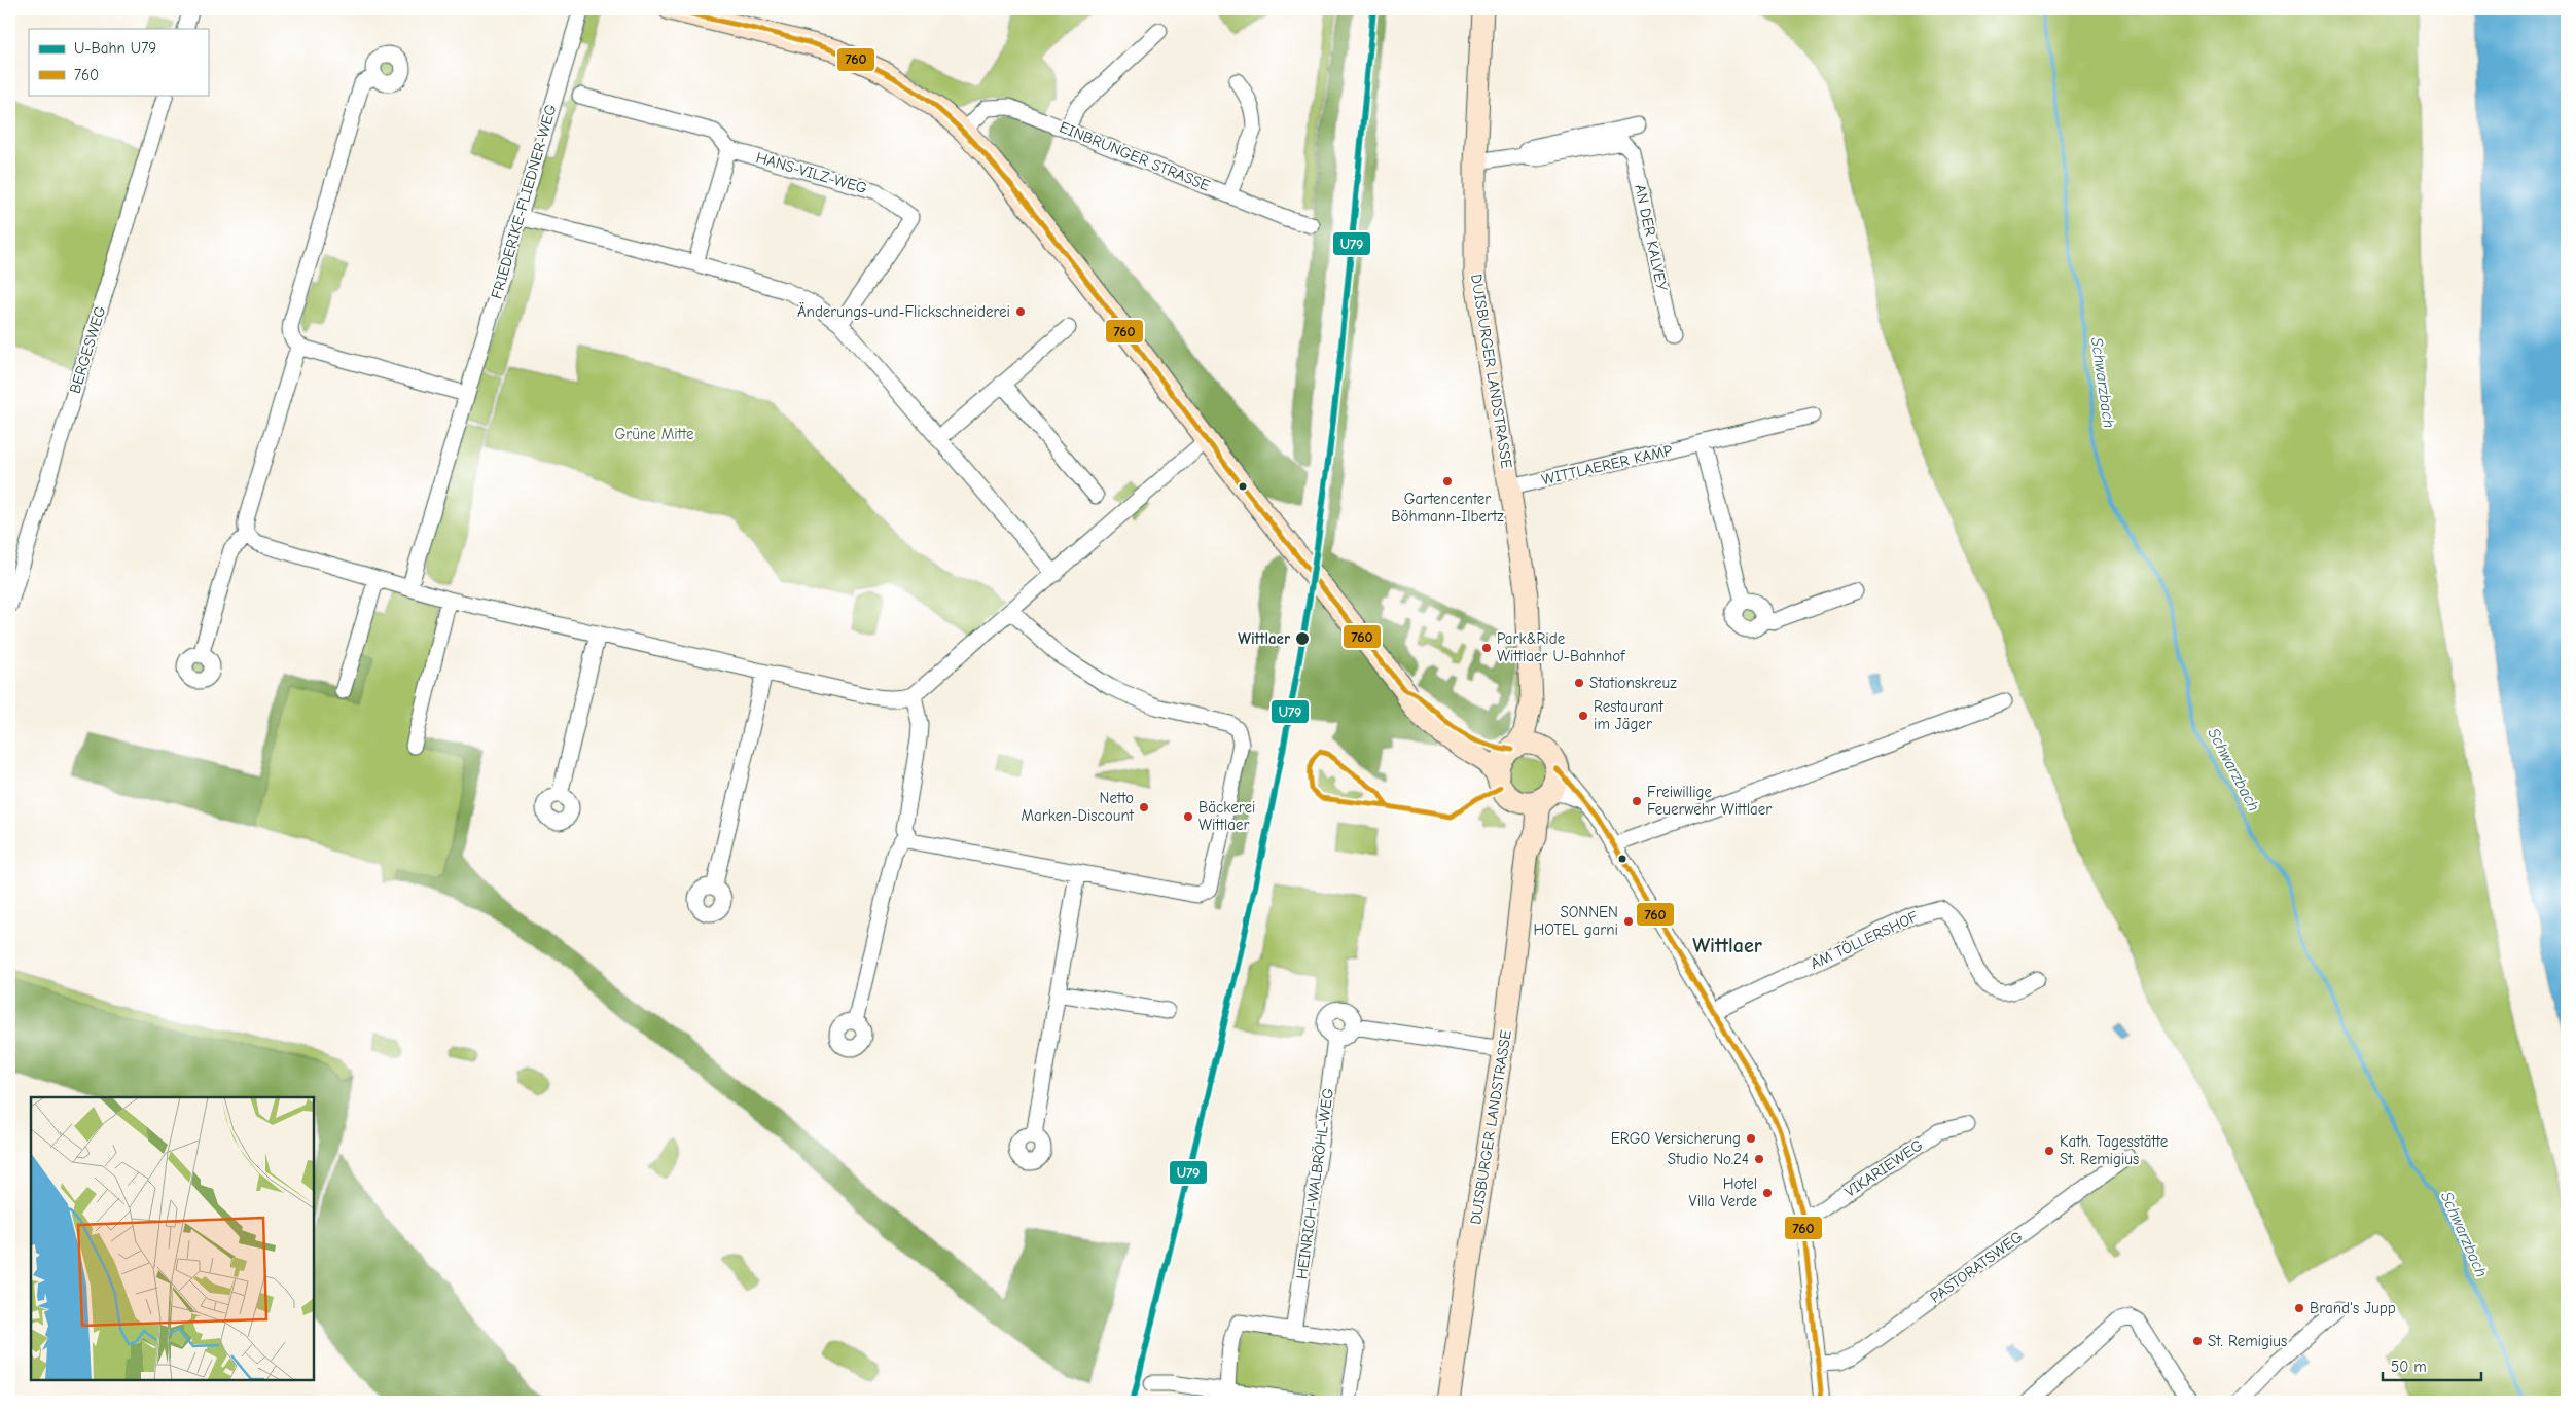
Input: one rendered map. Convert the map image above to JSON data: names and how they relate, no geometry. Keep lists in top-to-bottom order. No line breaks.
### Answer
{"streets":{"main road":["DUISBURGER LANDSTRASSE"],"street":["EINBRUNGER STRASSE","HANS-VILZ-WEG","FRIEDERIKE-FLIEDNER-WEG","AN DER KALVEY","BERGESWEG","WITTLAERER KAMP","AM TÖLLERSHOF","VIKARIEWEG","HEINRICH-WALBRÖHL-WEG","PASTORATSWEG"]},"crossings":[["DUISBURGER LANDSTRASSE","WITTLAERER KAMP"]],"districts":["Wittlaer"],"water":["Schwarzbach"],"parks":["Grüne Mitte"],"places":["Änderungs-und-Flickschneiderei","Gartencenter Böhmann-Ilbertz","Wittlaer","Park&Ride Wittlaer U-Bahnhof","Stationskreuz","Restaurant im Jäger","Freiwillige Feuerwehr Wittlaer","Netto Marken-Discount","Bäckerei Wittlaer","SONNEN HOTEL garni","ERGO Versicherung","Kath. Tagesstätte St. Remigius","Studio No.24","Hotel Villa Verde","Brand's Jupp","St. Remigius"],"lines":["metro line U79","transit line 760"],"legend":["U-Bahn U79","760"],"scale_bar":"50 m"}
